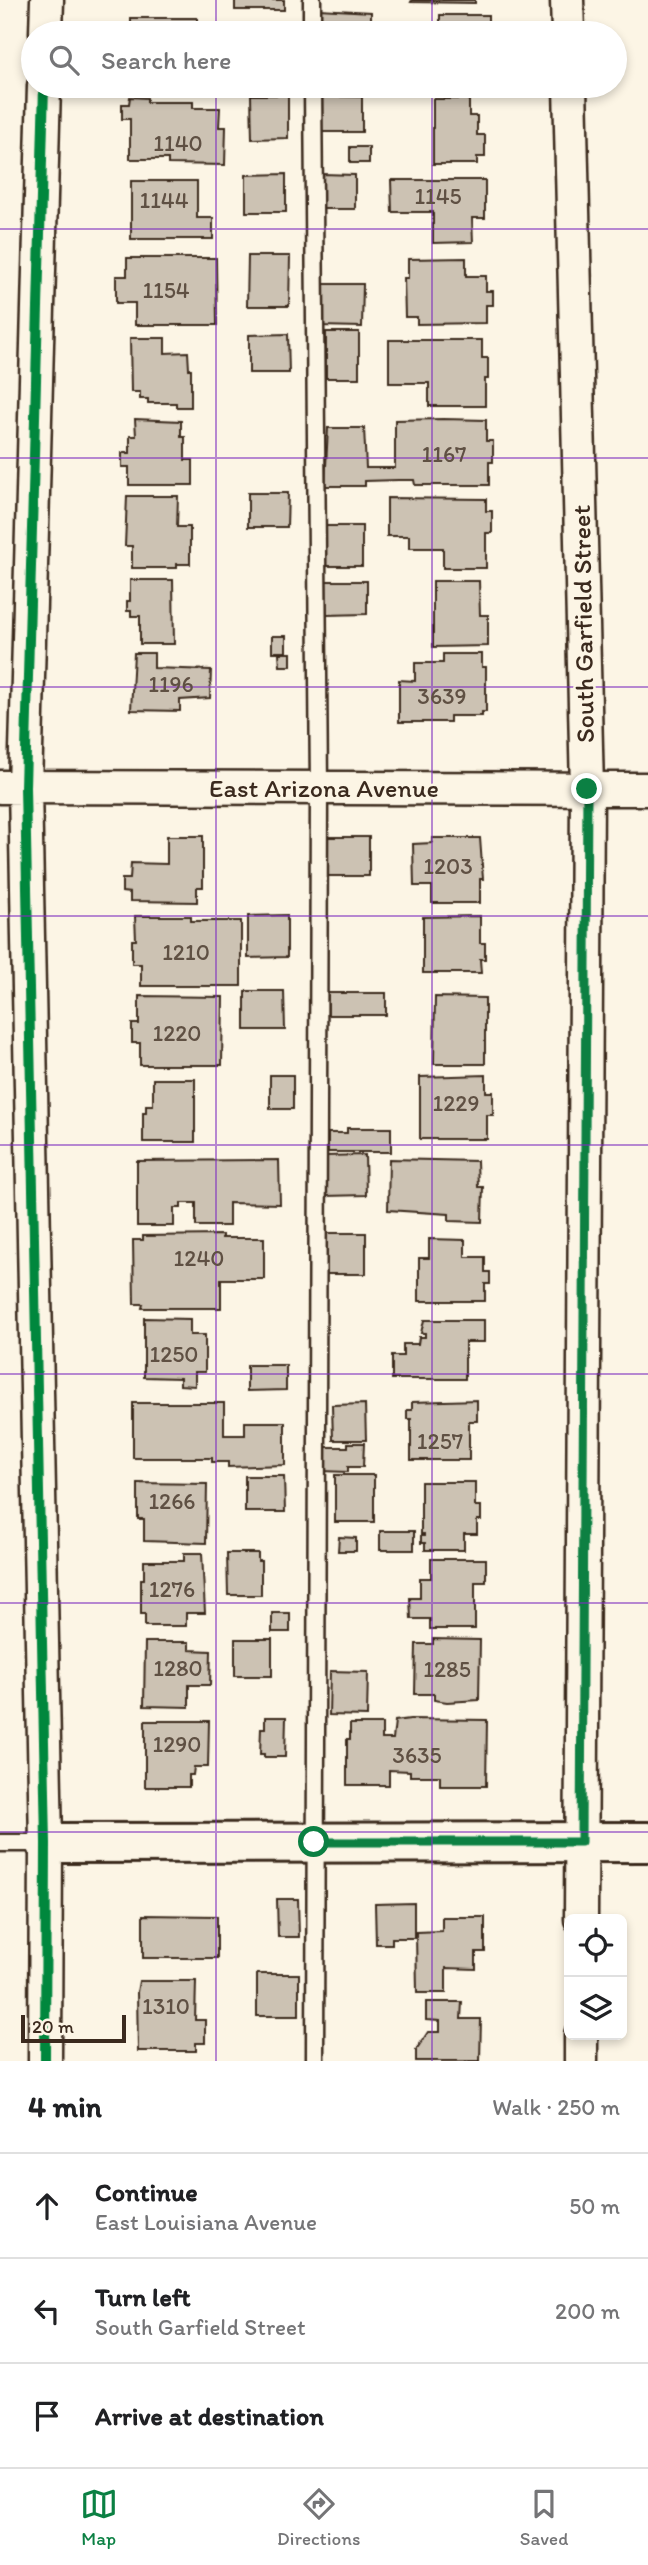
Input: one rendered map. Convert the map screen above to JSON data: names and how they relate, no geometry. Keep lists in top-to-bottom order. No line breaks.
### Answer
{"streets":{"street":["South Garfield Street","East Arizona Avenue"]},"crossings":[["South Garfield Street","East Arizona Avenue"]],"house_numbers":["1140","1145","1144","1154","1167","1196","3639","1203","1210","1220","1229","1240","1250","1257","1266","1276","1280","1285","1290","3635","1310"],"scale_bar":"20 m","page":{"search":"Search here","scale":"20 m","heading":["4 min","Walk · 250 m"],"list":[["Continue","East Louisiana Avenue","50 m"],["Turn left","South Garfield Street","200 m"],"Arrive at destination"],"nav":["Map","Directions","Saved"]}}
